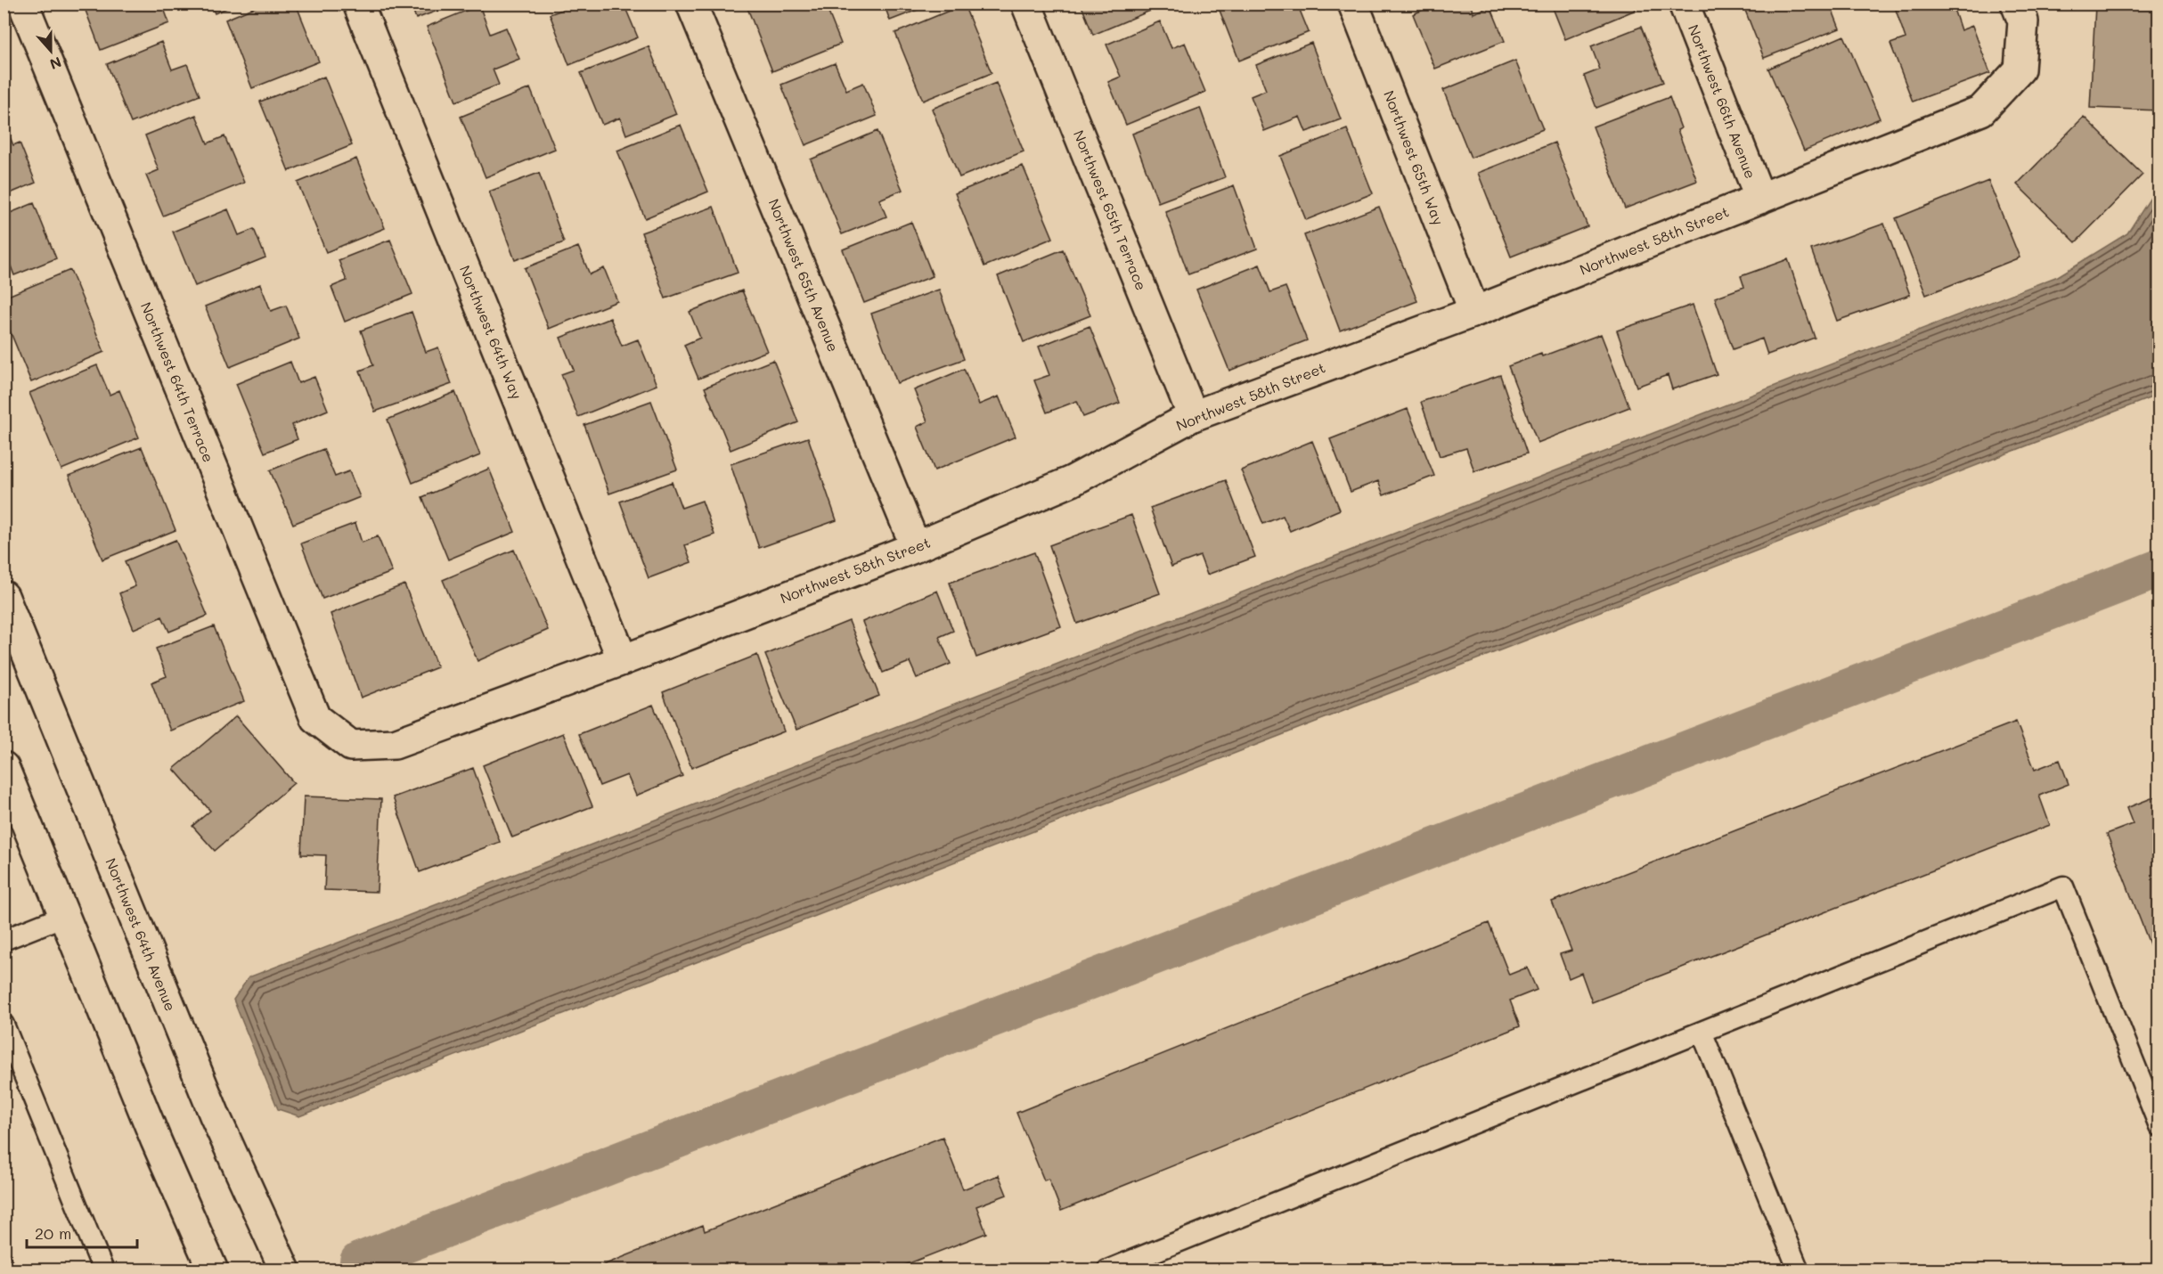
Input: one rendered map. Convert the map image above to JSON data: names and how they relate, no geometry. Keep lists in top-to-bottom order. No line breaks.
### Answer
{"streets":{"street":["Northwest 66th Avenue","Northwest 65th Way","Northwest 65th Terrace","Northwest 58th Street","Northwest 65th Avenue","Northwest 64th Way","Northwest 64th Terrace","Northwest 64th Avenue"]},"crossings":[["Northwest 66th Avenue","Northwest 58th Street"],["Northwest 65th Way","Northwest 58th Street"],["Northwest 65th Terrace","Northwest 58th Street"],["Northwest 58th Street","Northwest 65th Avenue"],["Northwest 58th Street","Northwest 64th Way"],["Northwest 58th Street","Northwest 64th Terrace"]],"scale_bar":"20 m","north":"bottom"}
